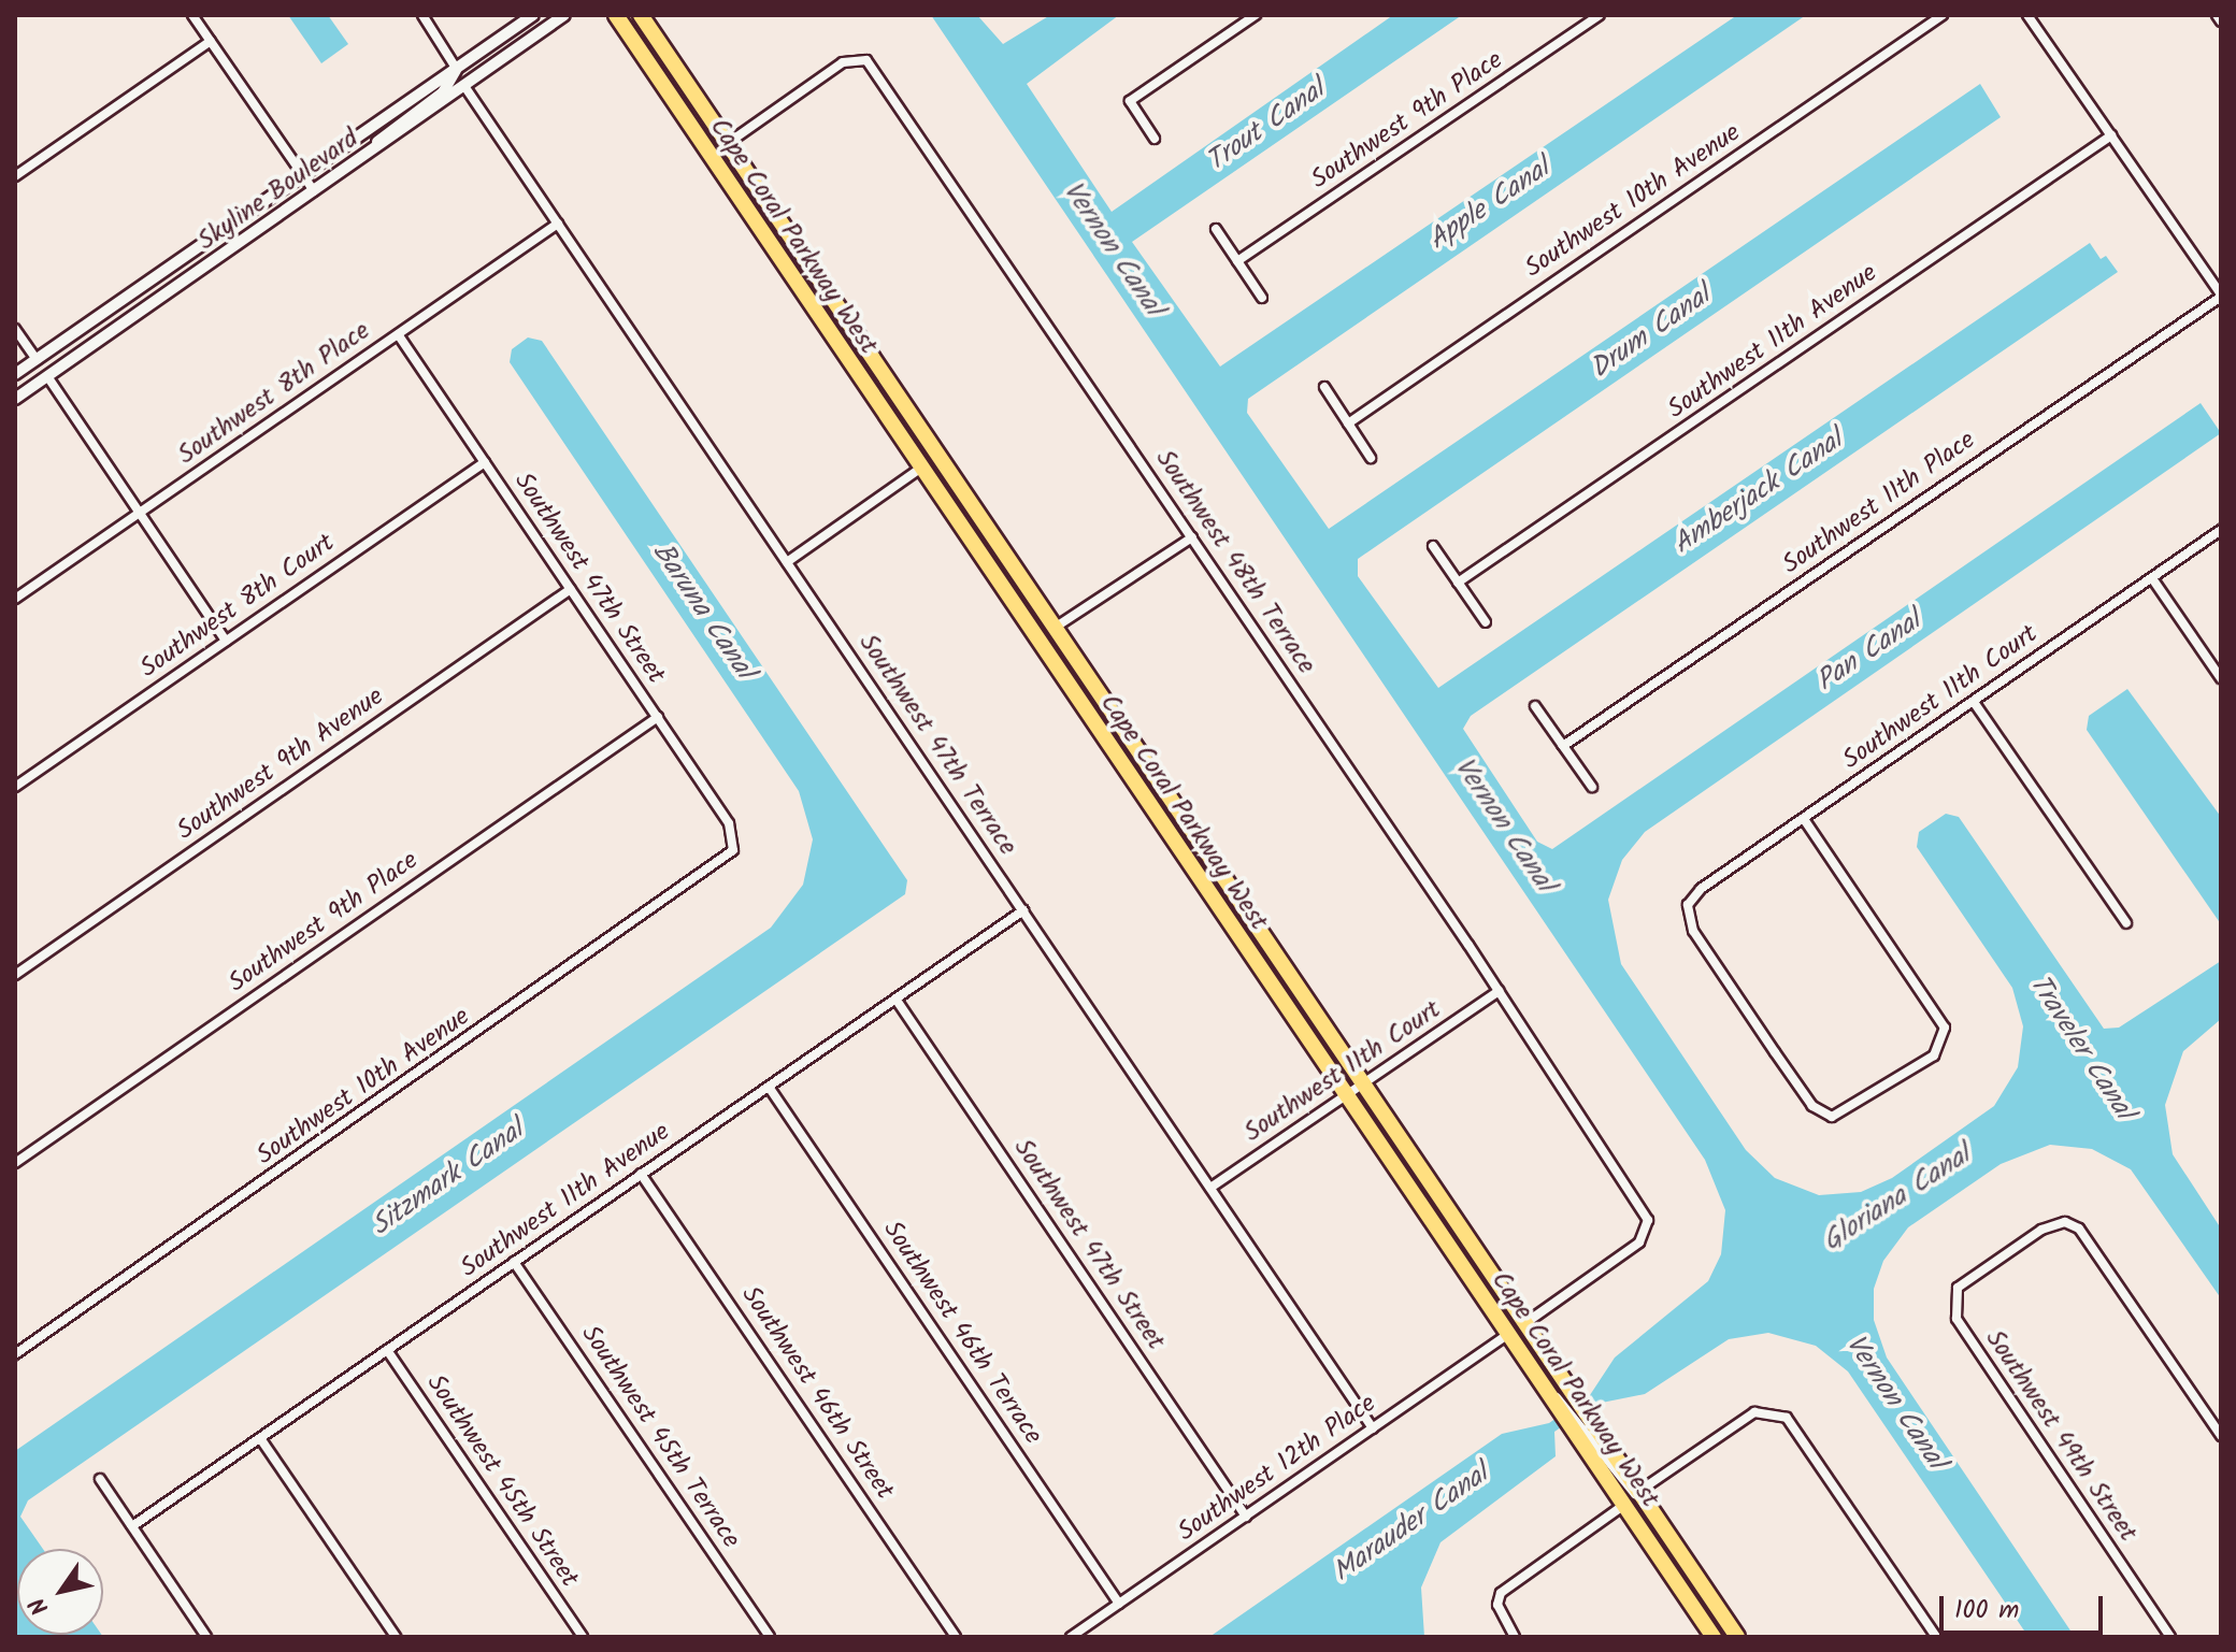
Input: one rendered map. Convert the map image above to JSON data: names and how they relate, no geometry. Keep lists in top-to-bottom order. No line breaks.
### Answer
{"streets":{"main road":["Cape Coral Parkway West"],"street":["Southwest 9th Place","Skyline Boulevard","Southwest 10th Avenue","Southwest 11th Avenue","Southwest 8th Place","Southwest 11th Place","Southwest 48th Terrace","Southwest 47th Street","Southwest 8th Court","Southwest 11th Court","Southwest 47th Terrace","Southwest 9th Avenue","Southwest 46th Terrace","Southwest 46th Street","Southwest 49th Street","Southwest 45th Terrace","Southwest 12th Place","Southwest 45th Street"]},"crossings":[["Southwest 9th Place","Southwest 47th Street"],["Skyline Boulevard","Southwest 47th Terrace"],["Southwest 10th Avenue","Southwest 47th Street"],["Cape Coral Parkway West","Southwest 48th Terrace"],["Cape Coral Parkway West","Southwest 11th Court"],["Cape Coral Parkway West","Southwest 12th Place"],["Southwest 11th Avenue","Southwest 47th Street"],["Southwest 11th Avenue","Southwest 47th Terrace"],["Southwest 11th Avenue","Southwest 46th Terrace"],["Southwest 11th Avenue","Southwest 46th Street"],["Southwest 11th Avenue","Southwest 45th Terrace"],["Southwest 11th Avenue","Southwest 45th Street"],["Southwest 8th Place","Southwest 47th Street"],["Southwest 8th Place","Southwest 47th Terrace"],["Southwest 48th Terrace","Southwest 11th Court"],["Southwest 47th Street","Southwest 8th Court"],["Southwest 47th Street","Southwest 9th Avenue"],["Southwest 47th Street","Southwest 12th Place"],["Southwest 11th Court","Southwest 47th Terrace"],["Southwest 47th Terrace","Southwest 12th Place"],["Southwest 46th Terrace","Southwest 12th Place"]],"water":["Trout Canal","Apple Canal","Vernon Canal","Drum Canal","Amberjack Canal","Baruna Canal","Pan Canal","Traveler Canal","Sitzmark Canal","Gloriana Canal","Marauder Canal"],"scale_bar":"100 m","north":"bottom left"}
